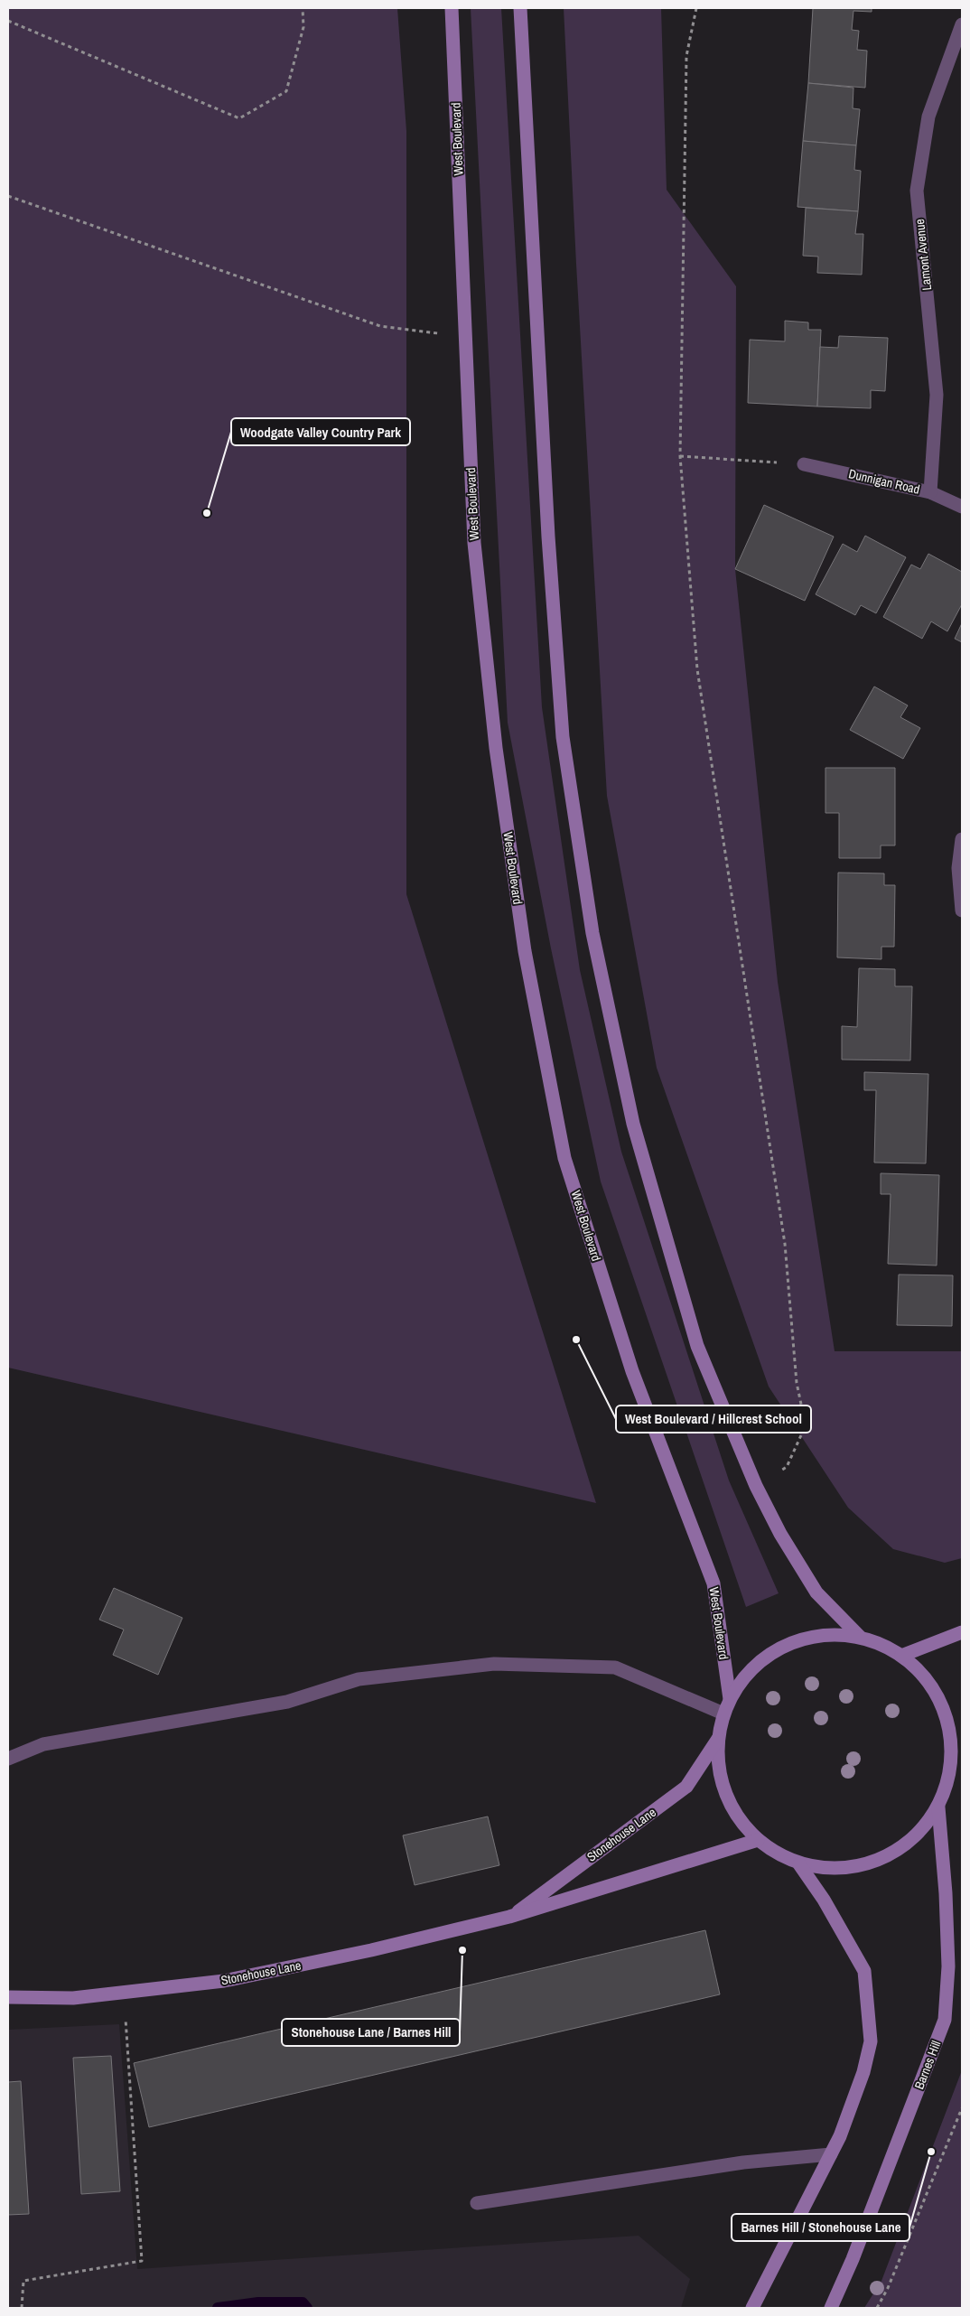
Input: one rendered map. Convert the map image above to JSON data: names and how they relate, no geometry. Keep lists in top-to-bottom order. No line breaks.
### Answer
{"streets":{"main road":["West Boulevard","Stonehouse Lane","Barnes Hill"],"street":["Lamont Avenue","Dunnigan Road"]},"crossings":[["Lamont Avenue","Dunnigan Road"]],"places":["Woodgate Valley Country Park","West Boulevard / Hillcrest School","Stonehouse Lane / Barnes Hill","Barnes Hill / Stonehouse Lane"]}
